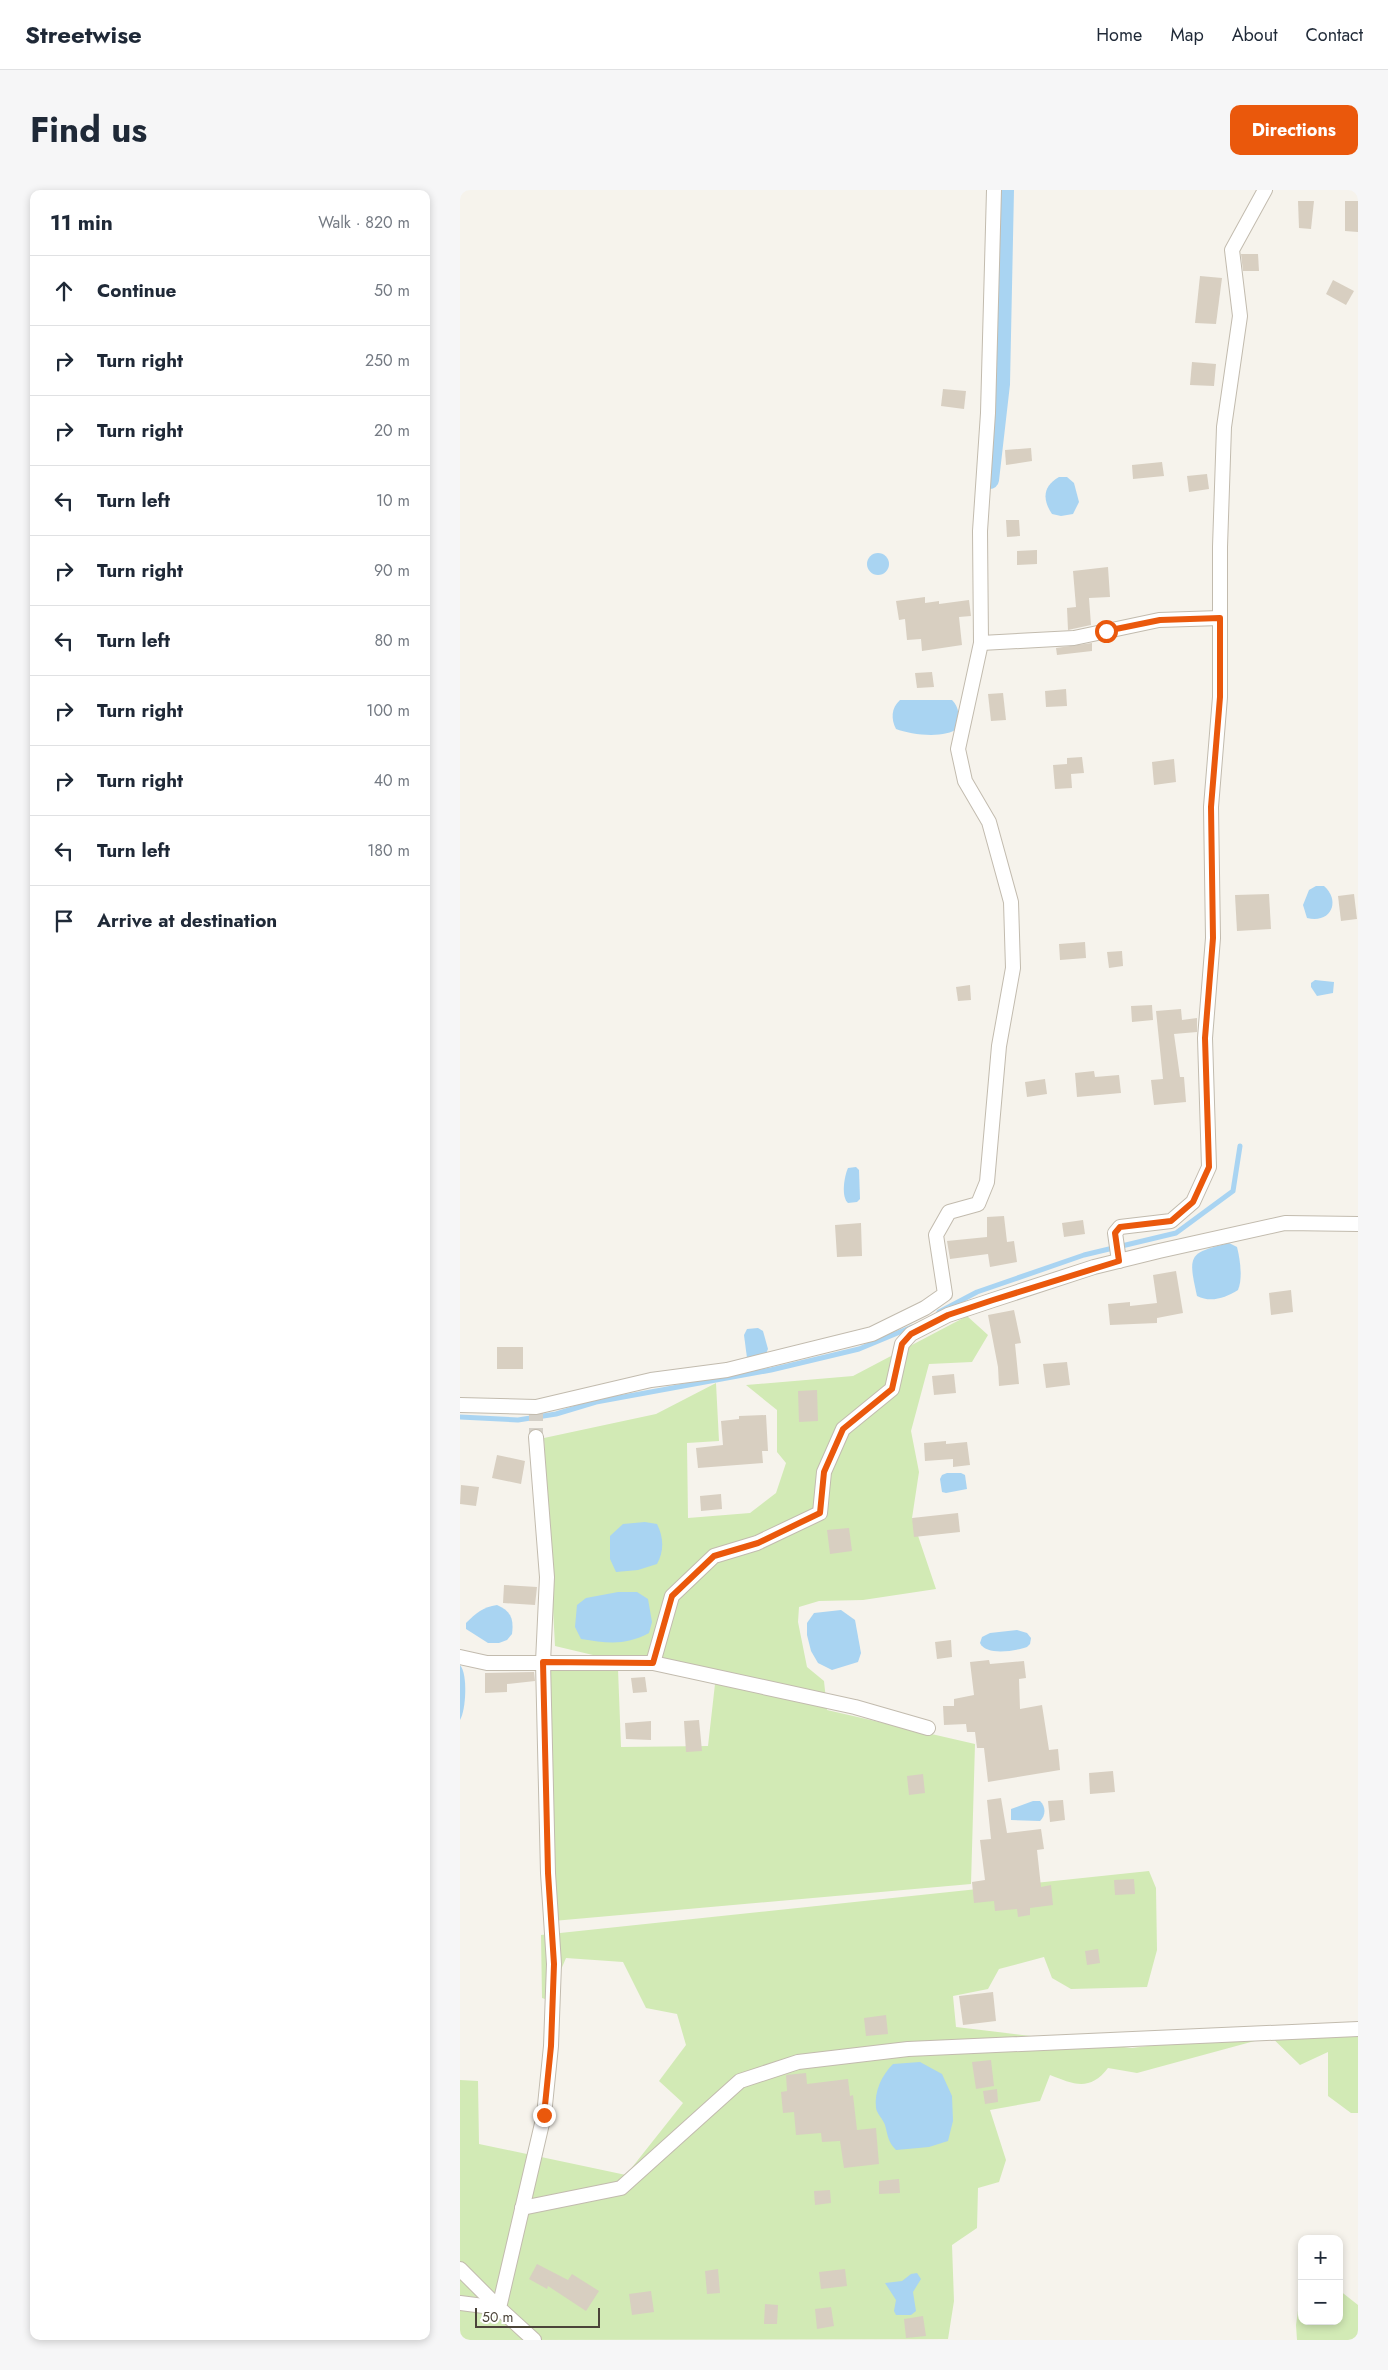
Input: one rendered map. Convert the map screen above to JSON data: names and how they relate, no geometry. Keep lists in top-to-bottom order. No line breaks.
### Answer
{"scale_bar":"50 m","page":{"header":"Streetwise","nav":["Home","Map","About","Contact"],"title":"Find us","buttons":"Directions","heading":["11 min","Walk · 820 m"],"list":[["Continue","50 m"],["Turn right","250 m"],["Turn right","20 m"],["Turn left","10 m"],["Turn right","90 m"],["Turn left","80 m"],["Turn right","100 m"],["Turn right","40 m"],["Turn left","180 m"],"Arrive at destination"],"map_buttons":["+","−"],"scale":"50 m"}}
